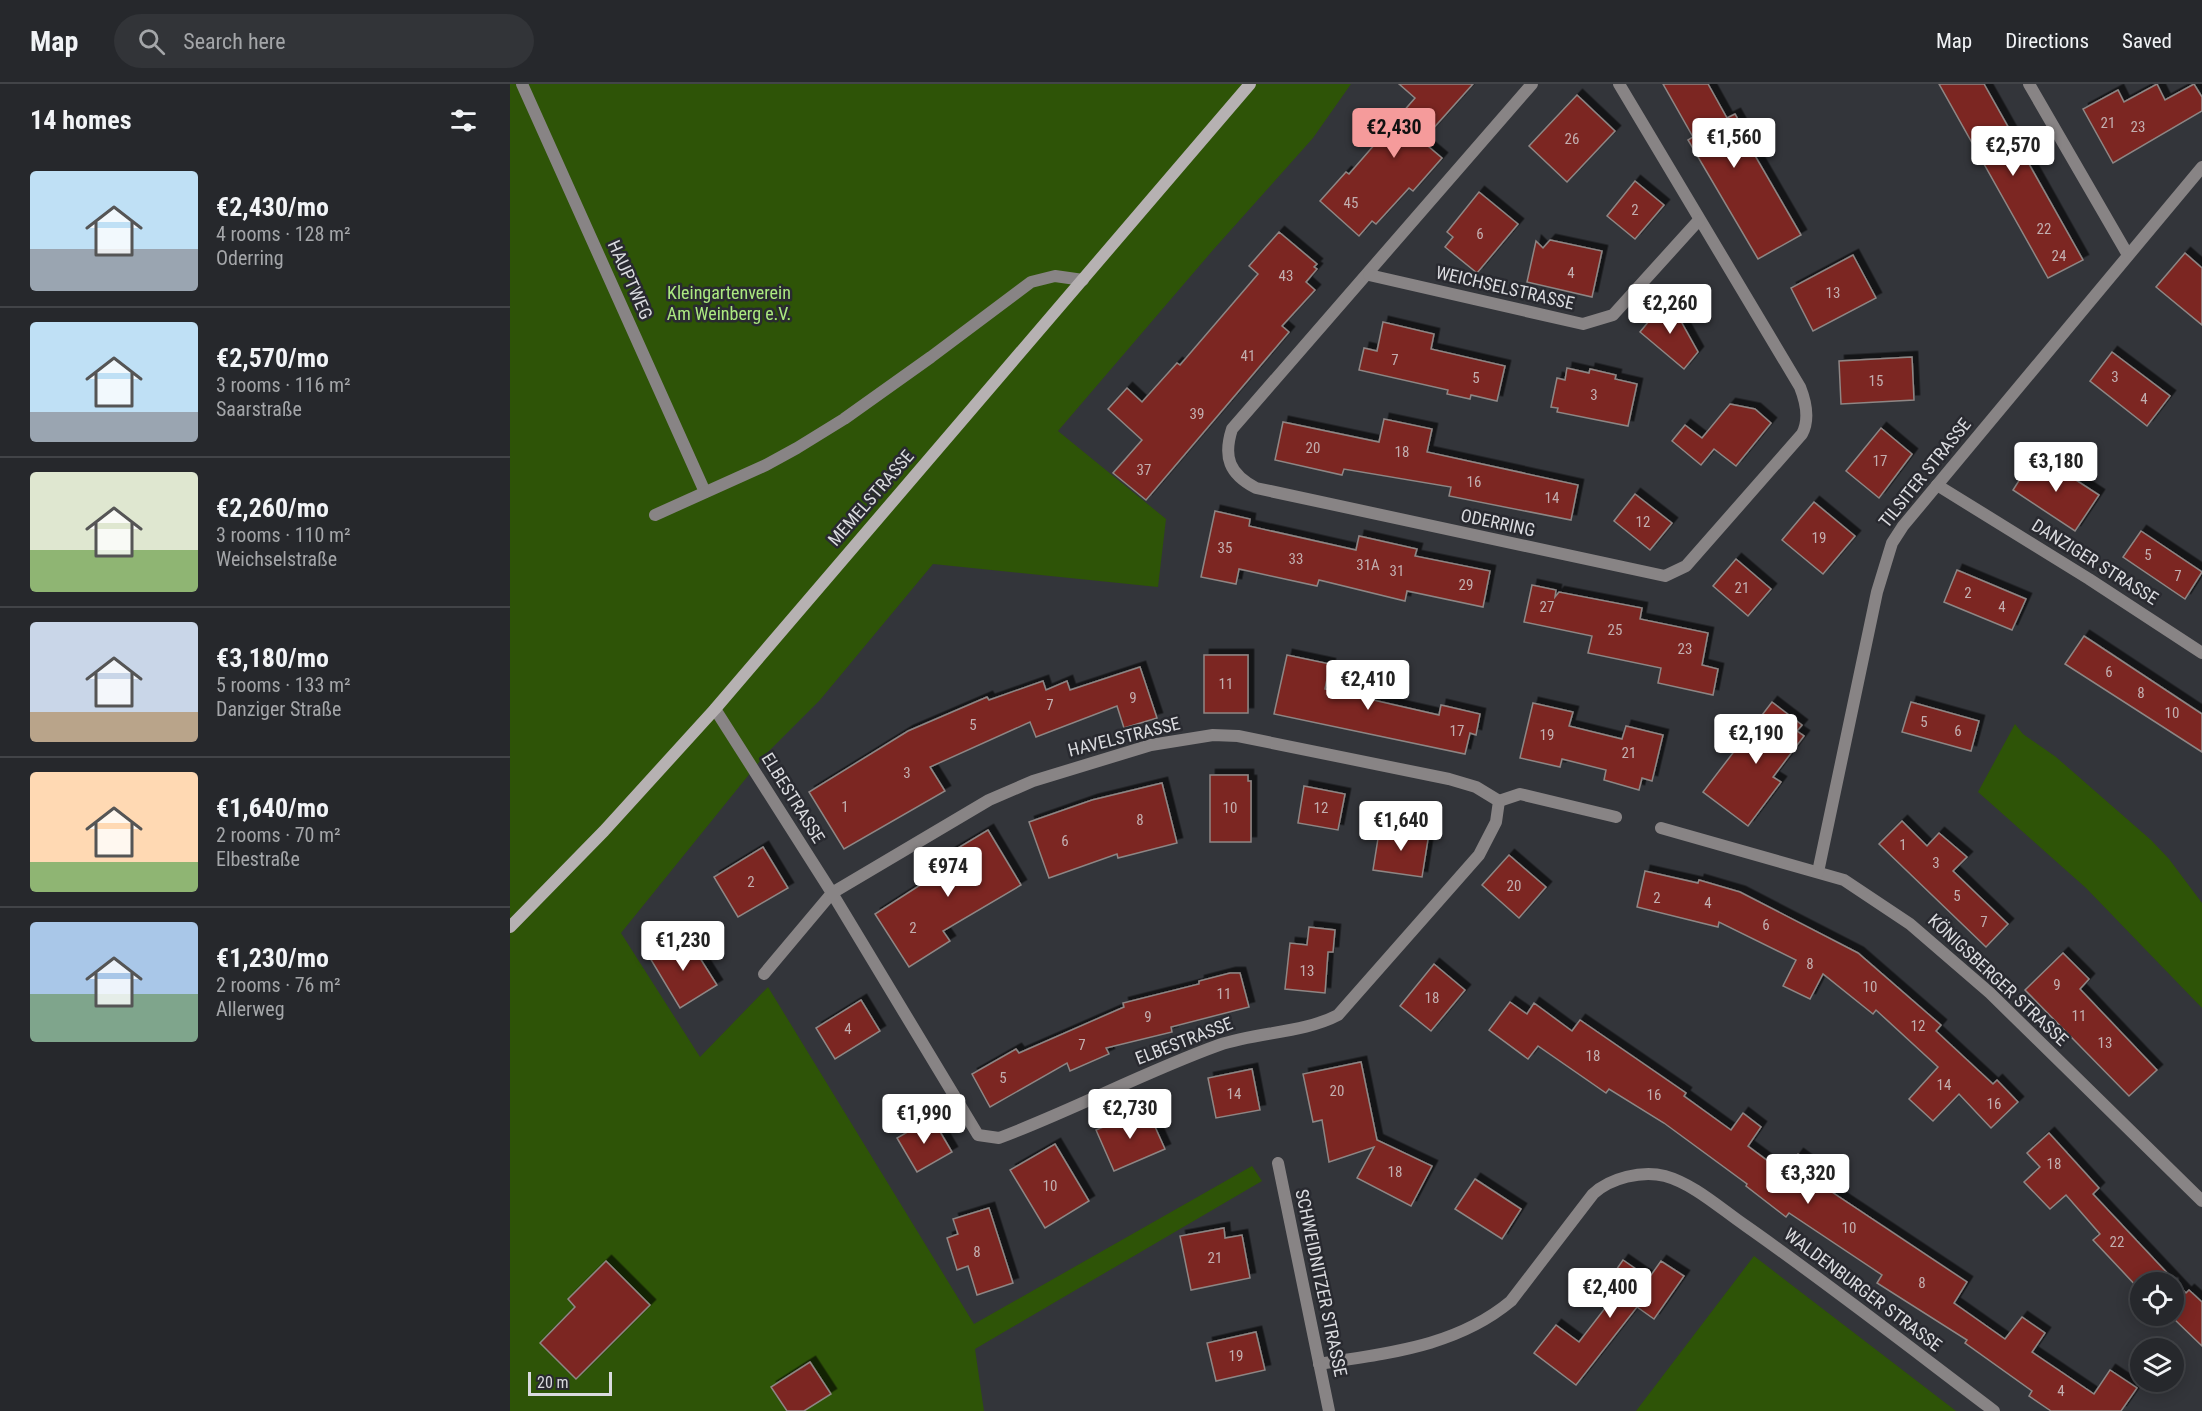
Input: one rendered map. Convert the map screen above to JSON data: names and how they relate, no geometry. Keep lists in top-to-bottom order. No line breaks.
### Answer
{"streets":{"main road":["MEMELSTRASSE"],"street":["HAUPTWEG","WEICHSELSTRASSE","TILSITER STRASSE","ODERRING","DANZIGER STRASSE","HAVELSTRASSE","ELBESTRASSE","KÖNIGSBERGER STRASSE","SCHWEIDNITZER STRASSE","WALDENBURGER STRASSE"]},"crossings":[["WEICHSELSTRASSE","ODERRING"],["TILSITER STRASSE","DANZIGER STRASSE"],["TILSITER STRASSE","KÖNIGSBERGER STRASSE"],["MEMELSTRASSE","ELBESTRASSE"],["HAVELSTRASSE","ELBESTRASSE"],["SCHWEIDNITZER STRASSE","WALDENBURGER STRASSE"]],"parks":["Kleingartenverein Am Weinberg e.V."],"house_numbers":["21","23","26","45","2","22","6","24","4","43","13","41","7","3","5","15","3","4","39","20","18","17","37","16","14","12","19","35","5","33","31A","31","7","29","21","2","27","4","25","23","6","11","8","9","7","10","5","5","17","6","19","21","3","1","10","12","8","6","1","3","2","20","5","2","4","7","6","2","8","13","9","10","11","18","11","9","12","4","13","7","18","5","14","20","14","16","16","18","18","10","10","22","8","21","8","19","4"],"scale_bar":"20 m","page":{"header":"Map","search":"Search here","nav":["Map","Directions","Saved"],"heading":"14 homes","price":["€2,430","€1,560","€2,570","€2,260","€3,180","€2,410","€2,190","€1,640","€974","€1,230","€2,730","€1,990","€3,320","€2,400"],"list":[{"name":"€2,430/mo","note":"4 rooms · 128 m² · Oderring"},{"name":"€2,570/mo","note":"3 rooms · 116 m² · Saarstraße"},{"name":"€2,260/mo","note":"3 rooms · 110 m² · Weichselstraße"},{"name":"€3,180/mo","note":"5 rooms · 133 m² · Danziger Straße"},{"name":"€1,640/mo","note":"2 rooms · 70 m² · Elbestraße"},{"name":"€1,230/mo","note":"2 rooms · 76 m² · Allerweg"}],"scale":"20 m"}}
